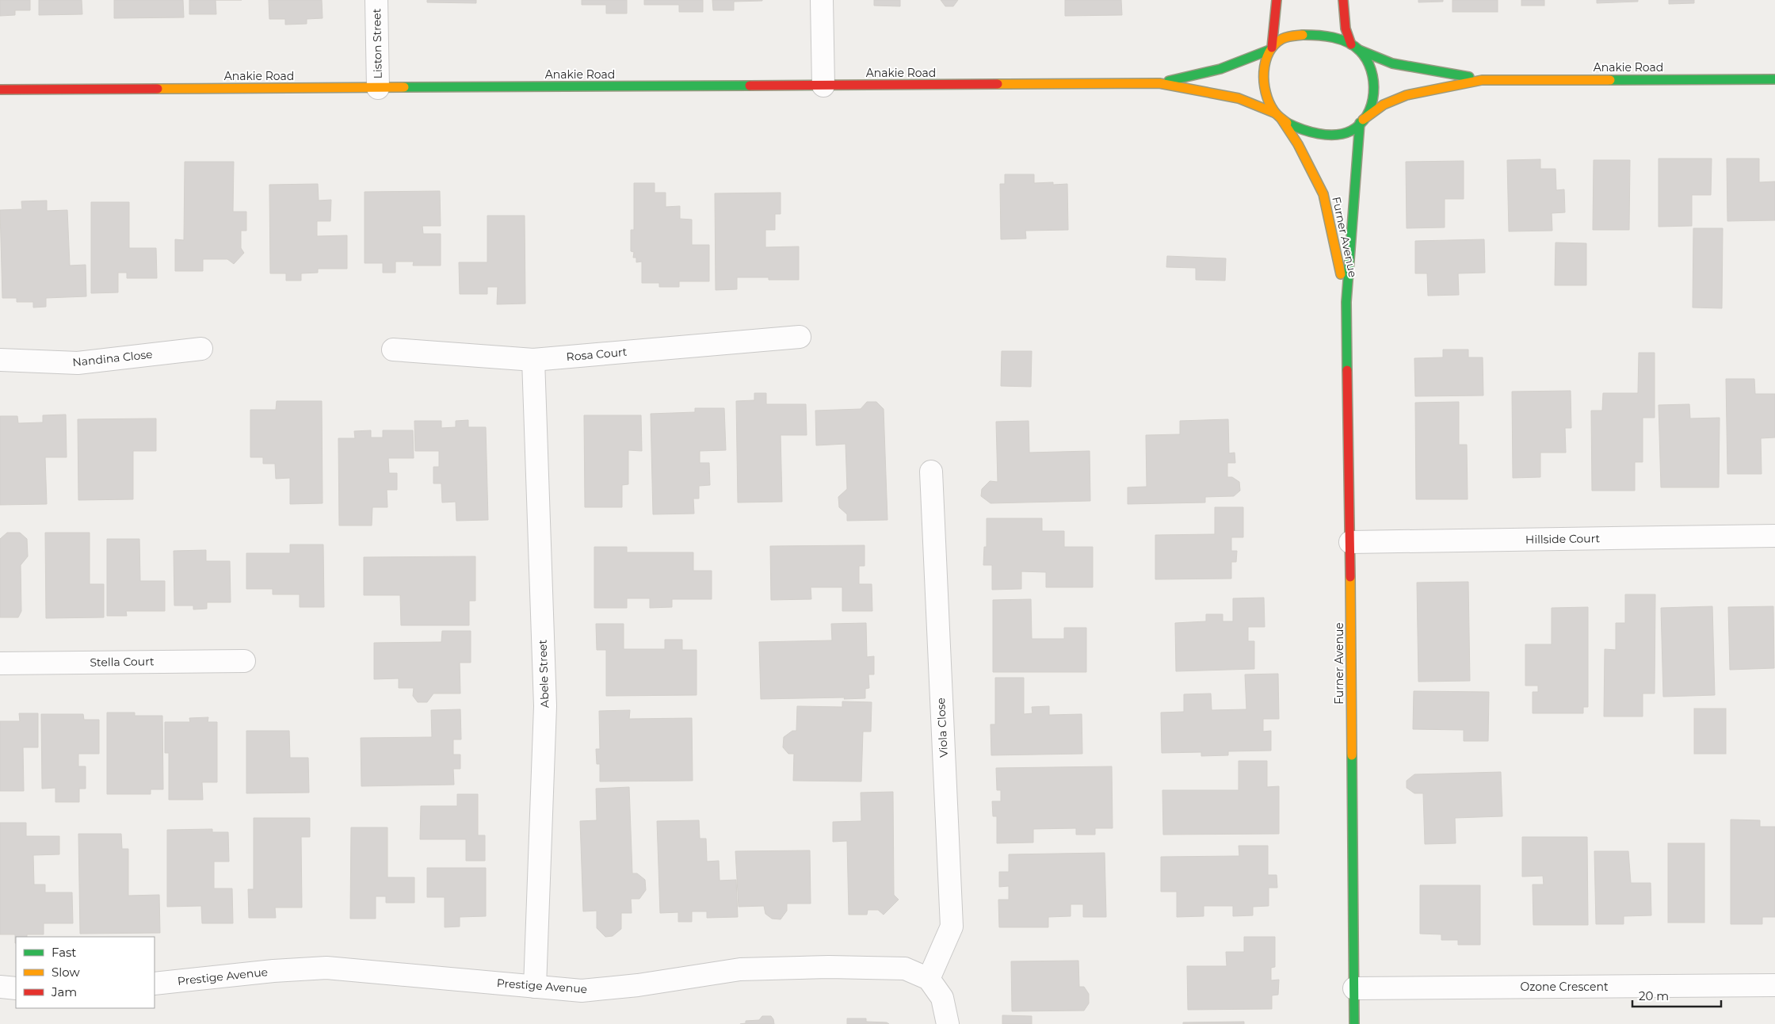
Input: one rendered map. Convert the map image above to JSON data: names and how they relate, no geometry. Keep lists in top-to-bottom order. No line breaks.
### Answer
{"streets":{"main road":["Anakie Road","Furner Avenue"],"street":["Liston Street","Rosa Court","Nandina Close","Hillside Court","Stella Court","Abele Street","Viola Close","Prestige Avenue","Ozone Crescent"]},"crossings":[["Liston Street","Anakie Road"],["Anakie Road","Furner Avenue"],["Furner Avenue","Hillside Court"],["Furner Avenue","Ozone Crescent"],["Rosa Court","Abele Street"],["Abele Street","Prestige Avenue"],["Viola Close","Prestige Avenue"]],"legend":["Fast","Slow","Jam"],"scale_bar":"20 m"}
